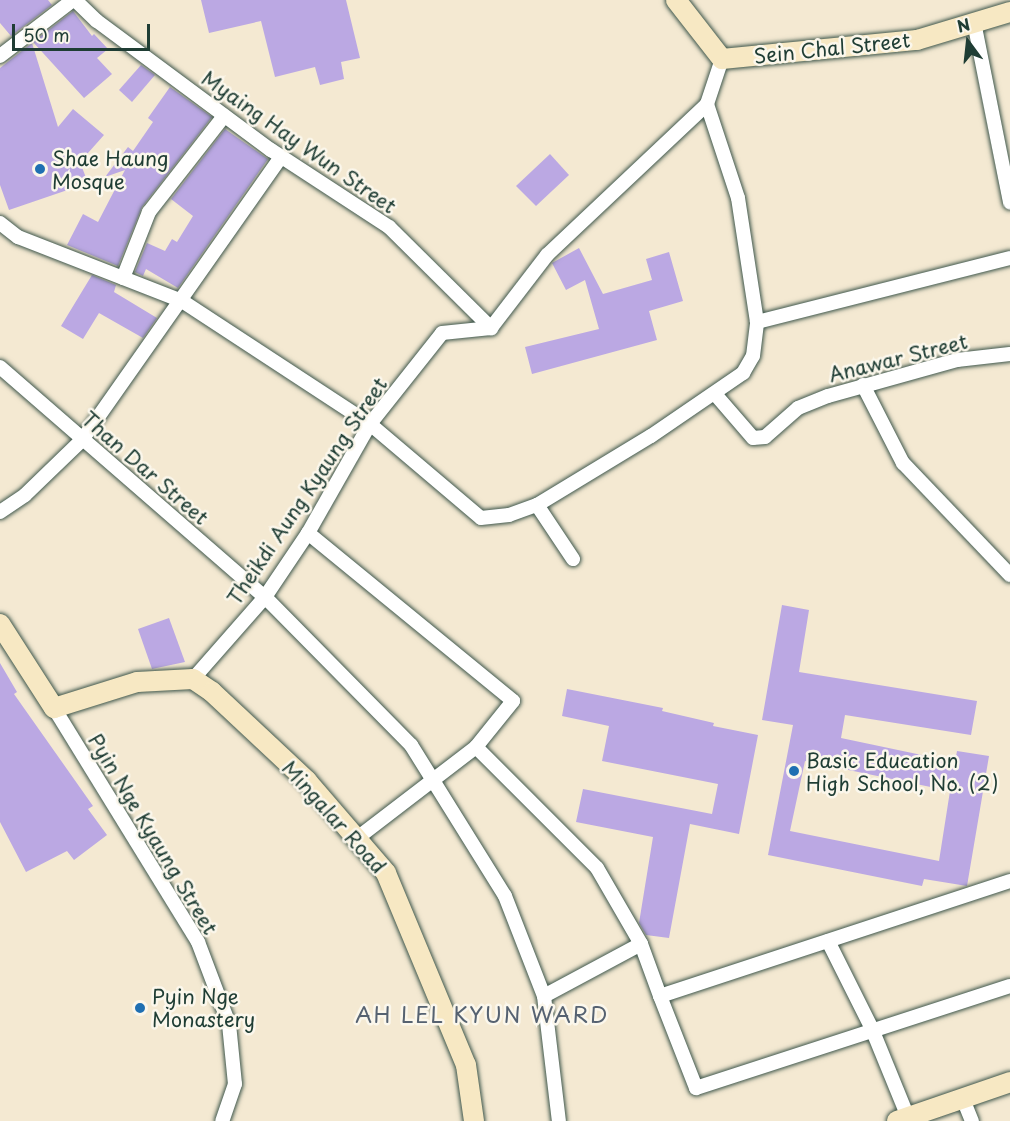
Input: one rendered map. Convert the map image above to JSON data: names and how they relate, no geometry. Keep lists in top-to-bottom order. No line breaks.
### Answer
{"streets":{"main road":["Sein Chal Street","Mingalar Road"],"street":["Myaing Hay Wun Street","Anawar Street","Than Dar Street","Theikdi Aung Kyaung Street","Pyin Nge Kyaung Street"]},"crossings":[["Myaing Hay Wun Street","Theikdi Aung Kyaung Street"],["Than Dar Street","Theikdi Aung Kyaung Street"],["Theikdi Aung Kyaung Street","Mingalar Road"]],"districts":["AH LEL KYUN WARD"],"places":["Shae Haung Mosque","Basic Education High School, No. (2)","Pyin Nge Monastery"],"scale_bar":"50 m","north":"top"}
